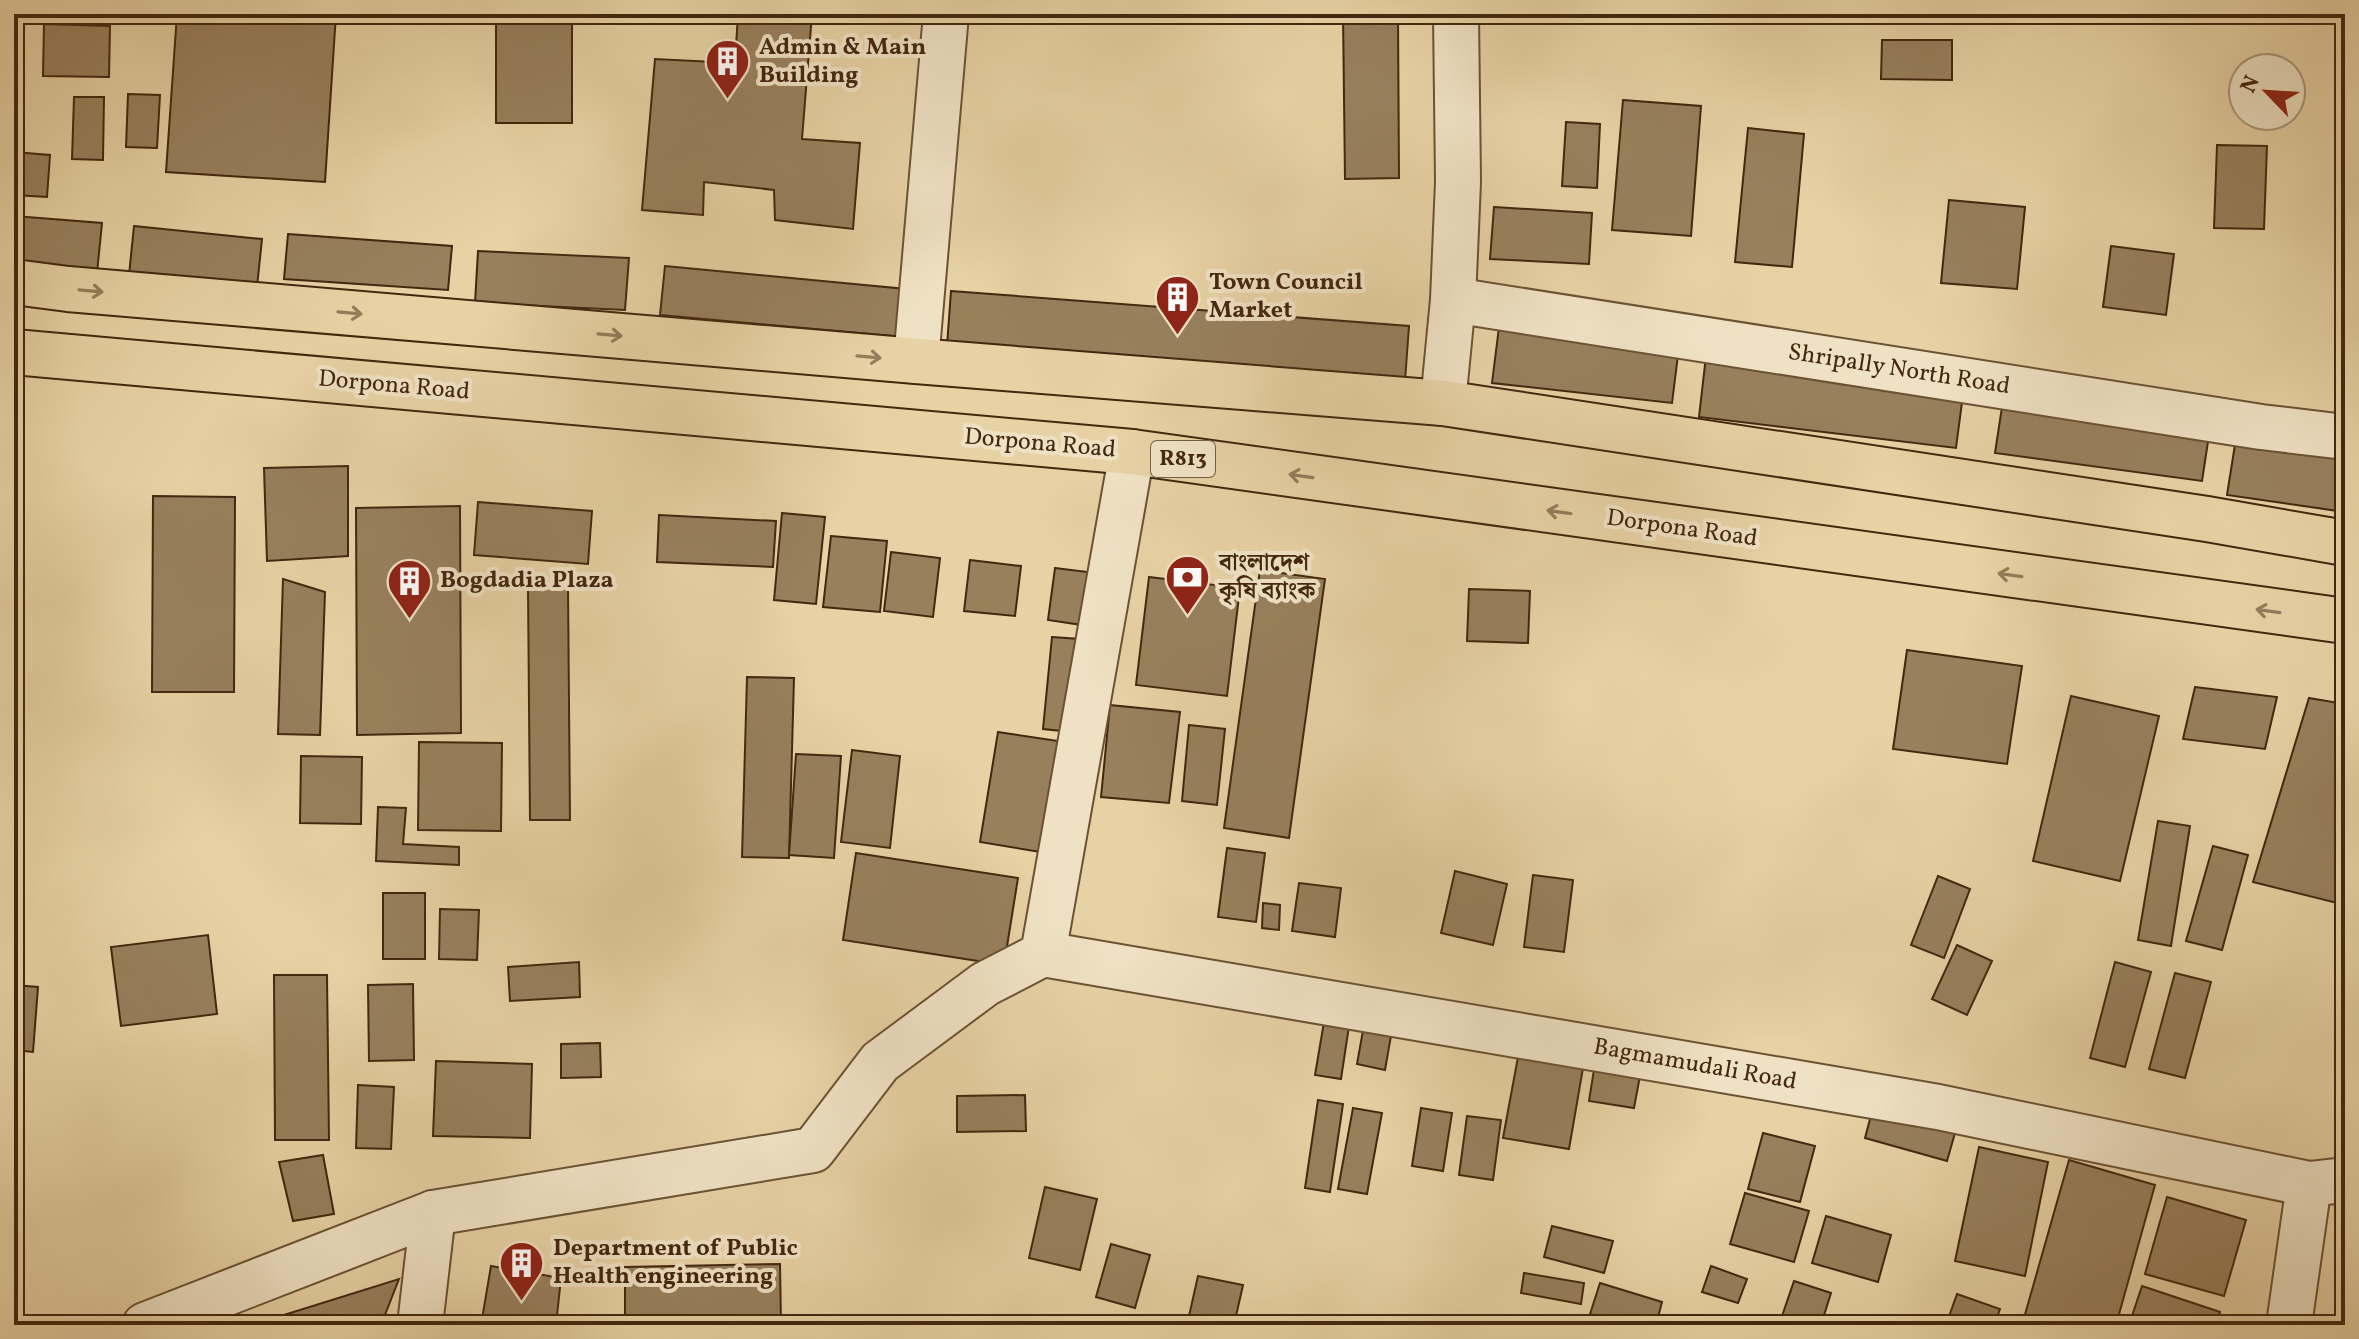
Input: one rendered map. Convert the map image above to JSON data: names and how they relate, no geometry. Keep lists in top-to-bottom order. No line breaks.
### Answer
{"streets":{"main road":["Dorpona Road","R813"],"street":["Shripally North Road","Bagmamudali Road"]},"places":{"building":["Admin & Main Building","Town Council Market","Bogdadia Plaza","Department of Public Health engineering"],"bank":["বাংলাদেশ কৃষি ব্যাংক"]},"north":"top left"}
